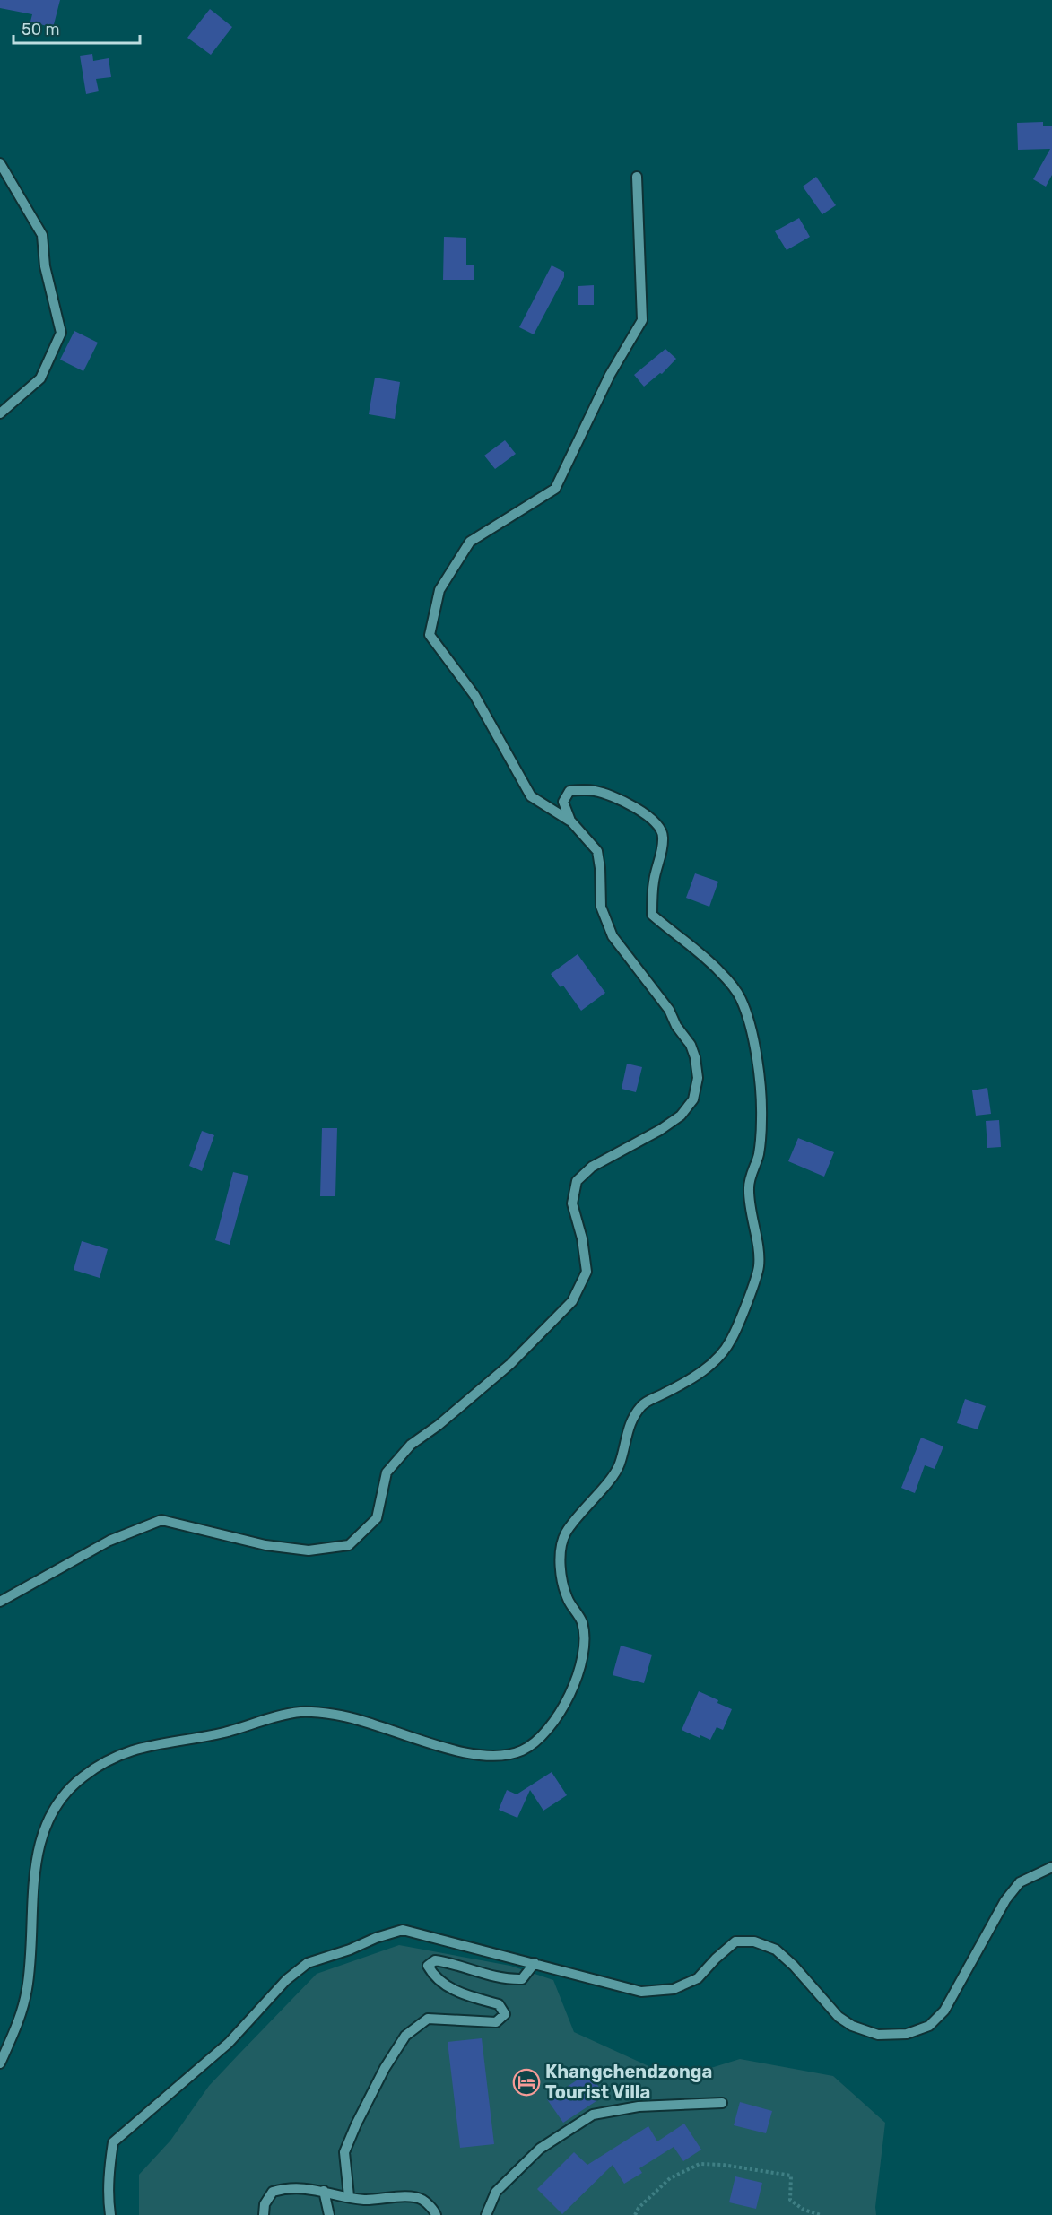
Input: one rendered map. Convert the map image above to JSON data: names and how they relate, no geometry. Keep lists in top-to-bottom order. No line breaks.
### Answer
{"places":{"hotel":["Khangchendzonga Tourist Villa"]},"scale_bar":"50 m"}
